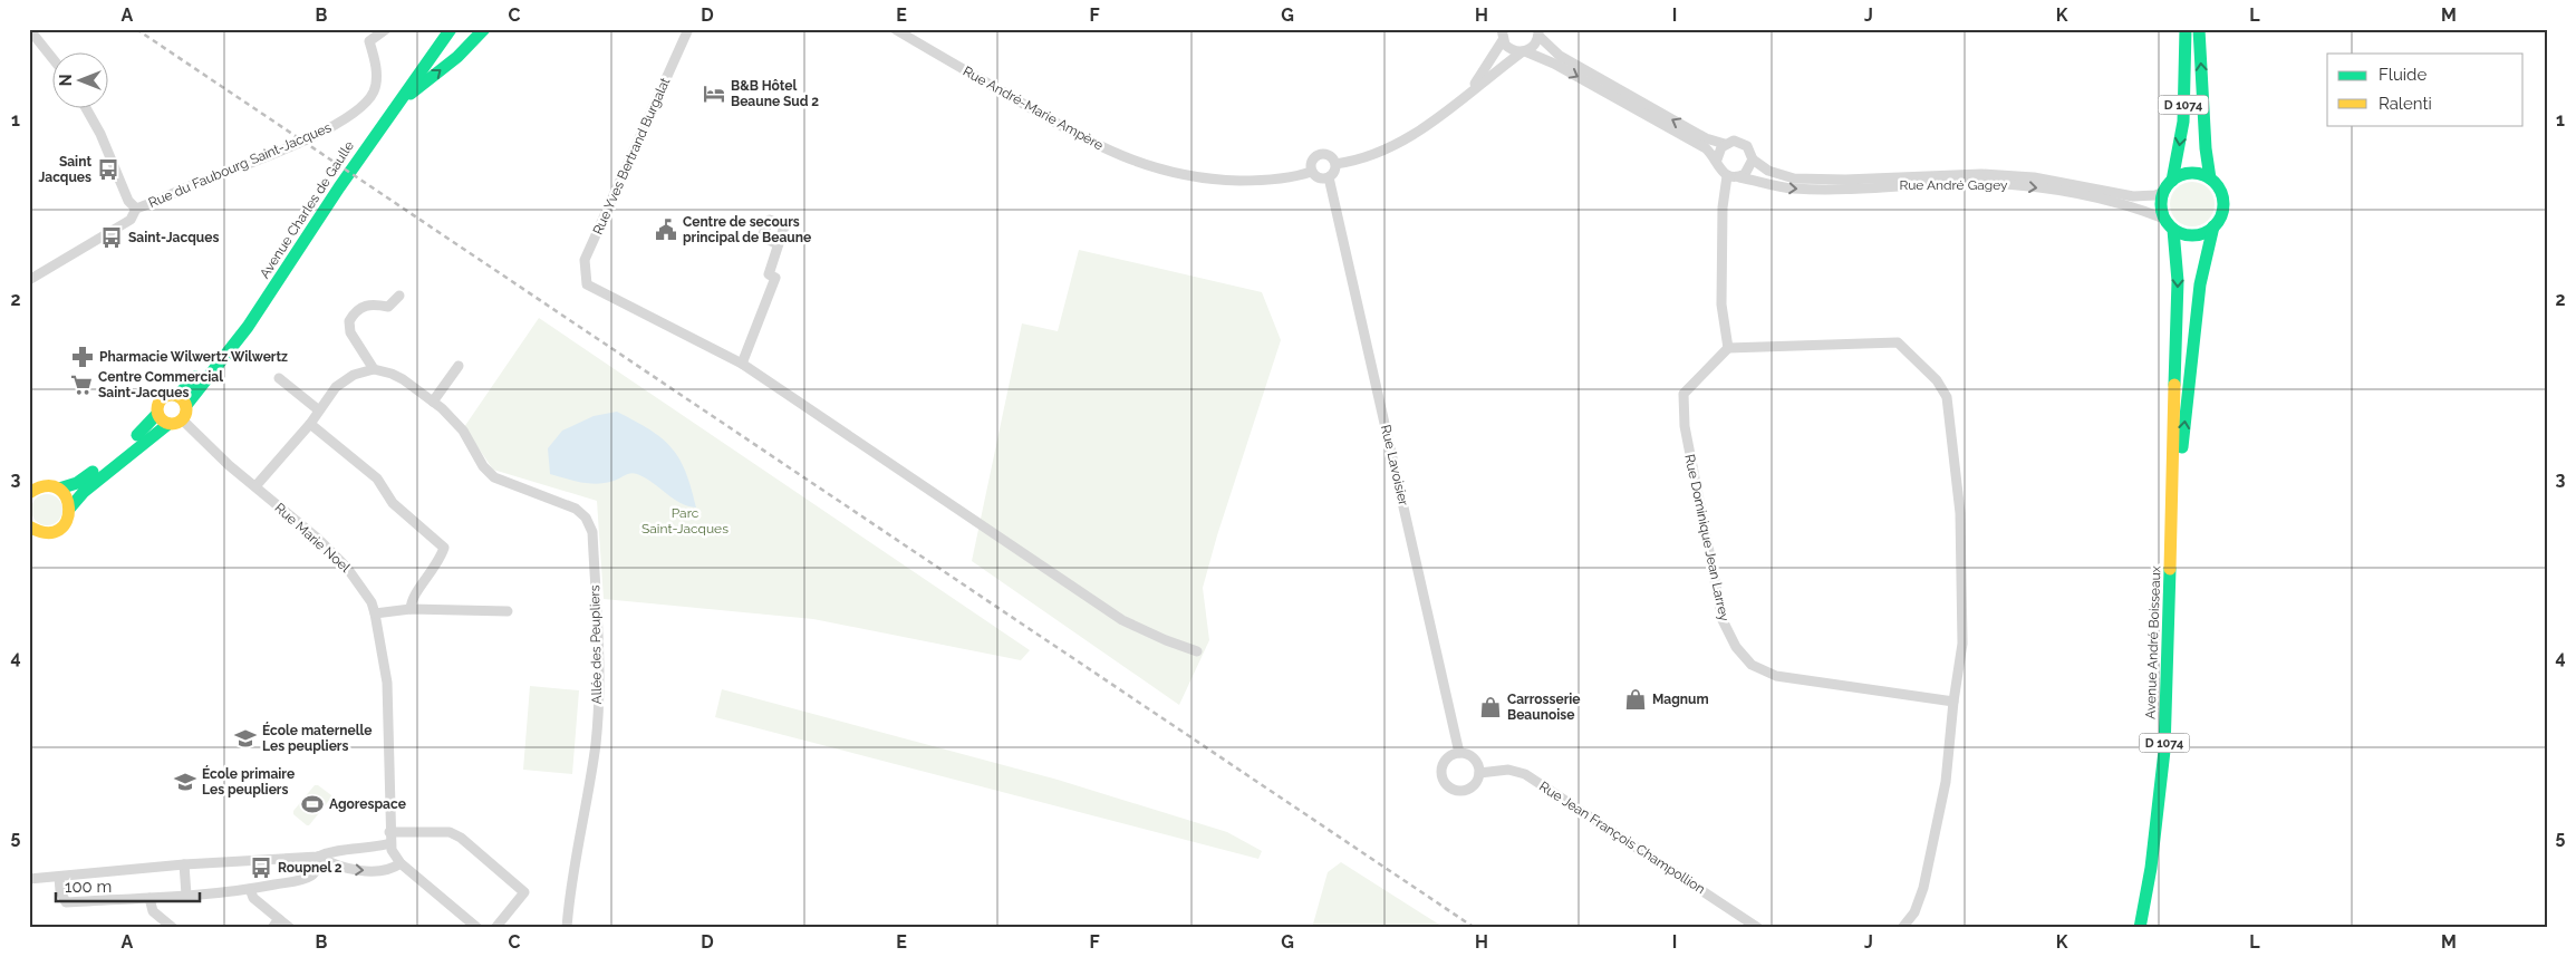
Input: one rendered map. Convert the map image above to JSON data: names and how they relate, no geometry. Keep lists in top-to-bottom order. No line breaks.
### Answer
{"streets":{"main road":["D 1074","Avenue Charles de Gaulle","Avenue André Boisseaux"],"street":["Rue André-Marie Ampère","Rue Yves Bertrand Burgalat","Rue du Faubourg Saint-Jacques","Rue André Gagey","Rue Lavoisier","Rue Marie Noel","Rue Dominique Jean Larrey","Allée des Peupliers","Rue Jean François Champollion"]},"crossings":[["D 1074","Rue André Gagey"],["D 1074","Avenue André Boisseaux"],["Rue André-Marie Ampère","Rue Lavoisier"],["Rue André Gagey","Avenue André Boisseaux"],["Avenue Charles de Gaulle","Rue Marie Noel"],["Rue Lavoisier","Rue Jean François Champollion"]],"parks":["Parc Saint-Jacques"],"places":{"hotel":["B&B Hôtel Beaune Sud 2"],"bus stop":["Saint Jacques","Saint-Jacques","Roupnel 2"],"public building":["Centre de secours principal de Beaune"],"pharmacy":["Pharmacie Wilwertz Wilwertz"],"supermarket":["Centre Commercial Saint-Jacques"],"shop":["Magnum","Carrosserie Beaunoise"],"school or university":["École maternelle Les peupliers","École primaire Les peupliers"],"sports":["Agorespace"]},"legend":["Fluide","Ralenti"],"scale_bar":"100 m","north":"left","grid":{"columns":["A","B","C","D","E","F","G","H","I","J","K","L","M"],"rows":["1","2","3","4","5"]}}
